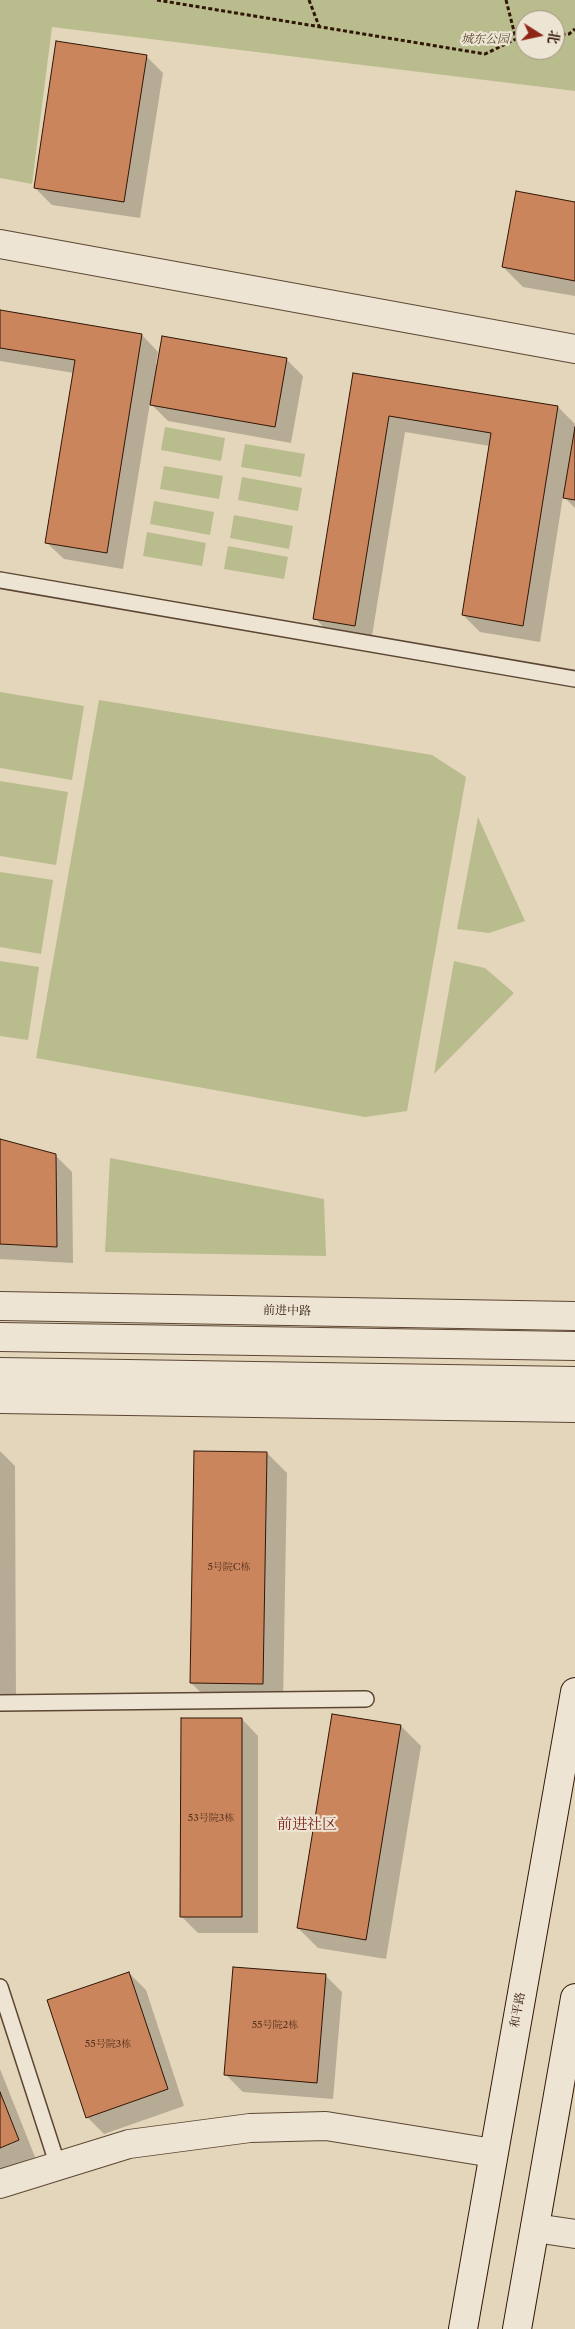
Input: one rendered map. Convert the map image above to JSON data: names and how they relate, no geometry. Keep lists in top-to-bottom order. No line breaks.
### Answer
{"streets":{"street":["前进中路","和平路"]},"districts":["前进社区"],"parks":["城东公园"],"house_numbers":["5号院C栋","53号院3栋","55号院2栋","55号院3栋"],"north":"right"}
